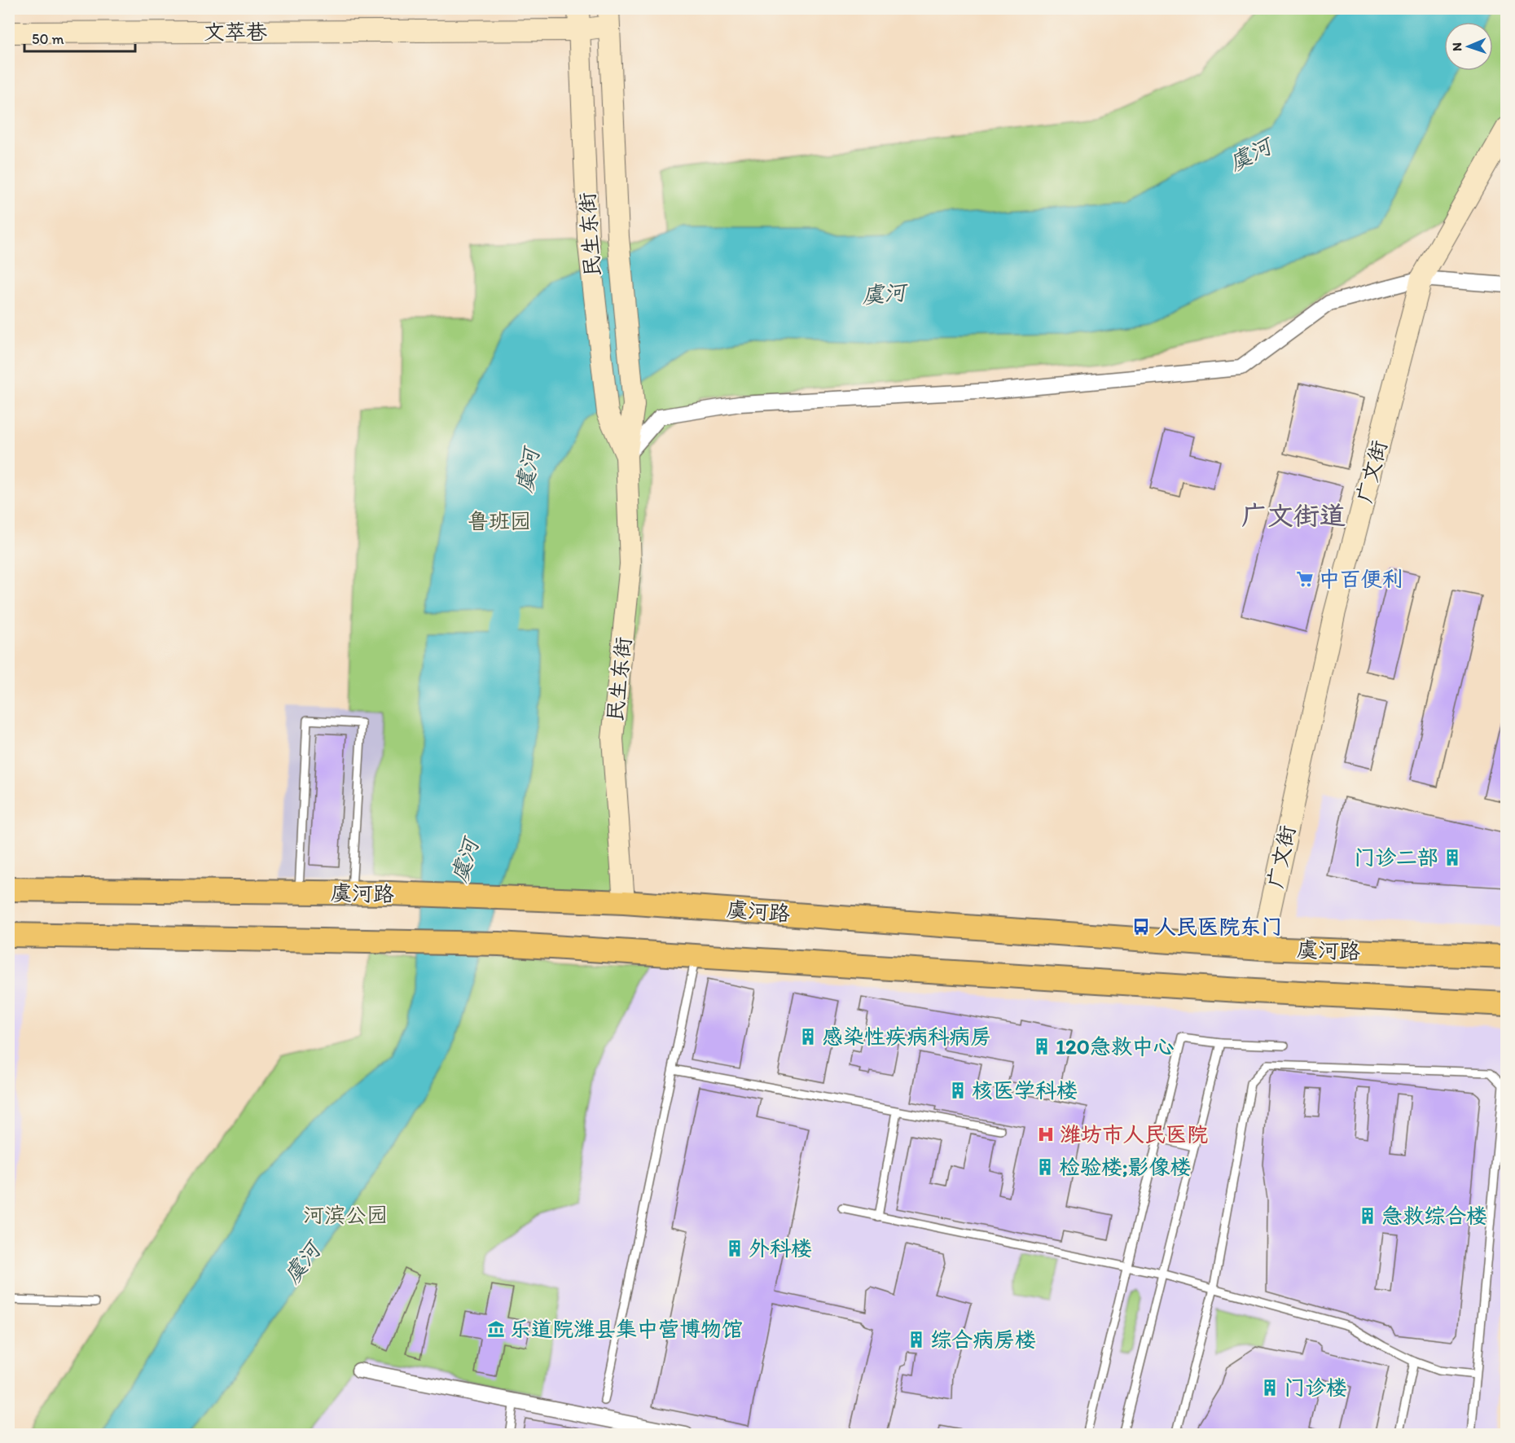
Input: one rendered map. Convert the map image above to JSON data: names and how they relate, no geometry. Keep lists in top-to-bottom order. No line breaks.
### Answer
{"streets":{"main road":["虞河路"],"street":["文萃巷","民生东街","广文街"]},"crossings":[["文萃巷","民生东街"],["民生东街","虞河路"],["广文街","虞河路"]],"districts":["广文街道"],"water":["虞河"],"parks":["鲁班园","河滨公园"],"places":{"supermarket":["中百便利"],"building":["门诊二部","感染性疾病科病房","120急救中心","核医学科楼","检验楼;影像楼","急救综合楼","外科楼","综合病房楼","门诊楼"],"bus stop":["人民医院东门"],"hospital":["潍坊市人民医院"],"museum":["乐道院潍县集中营博物馆"]},"scale_bar":"50 m","north":"left"}
